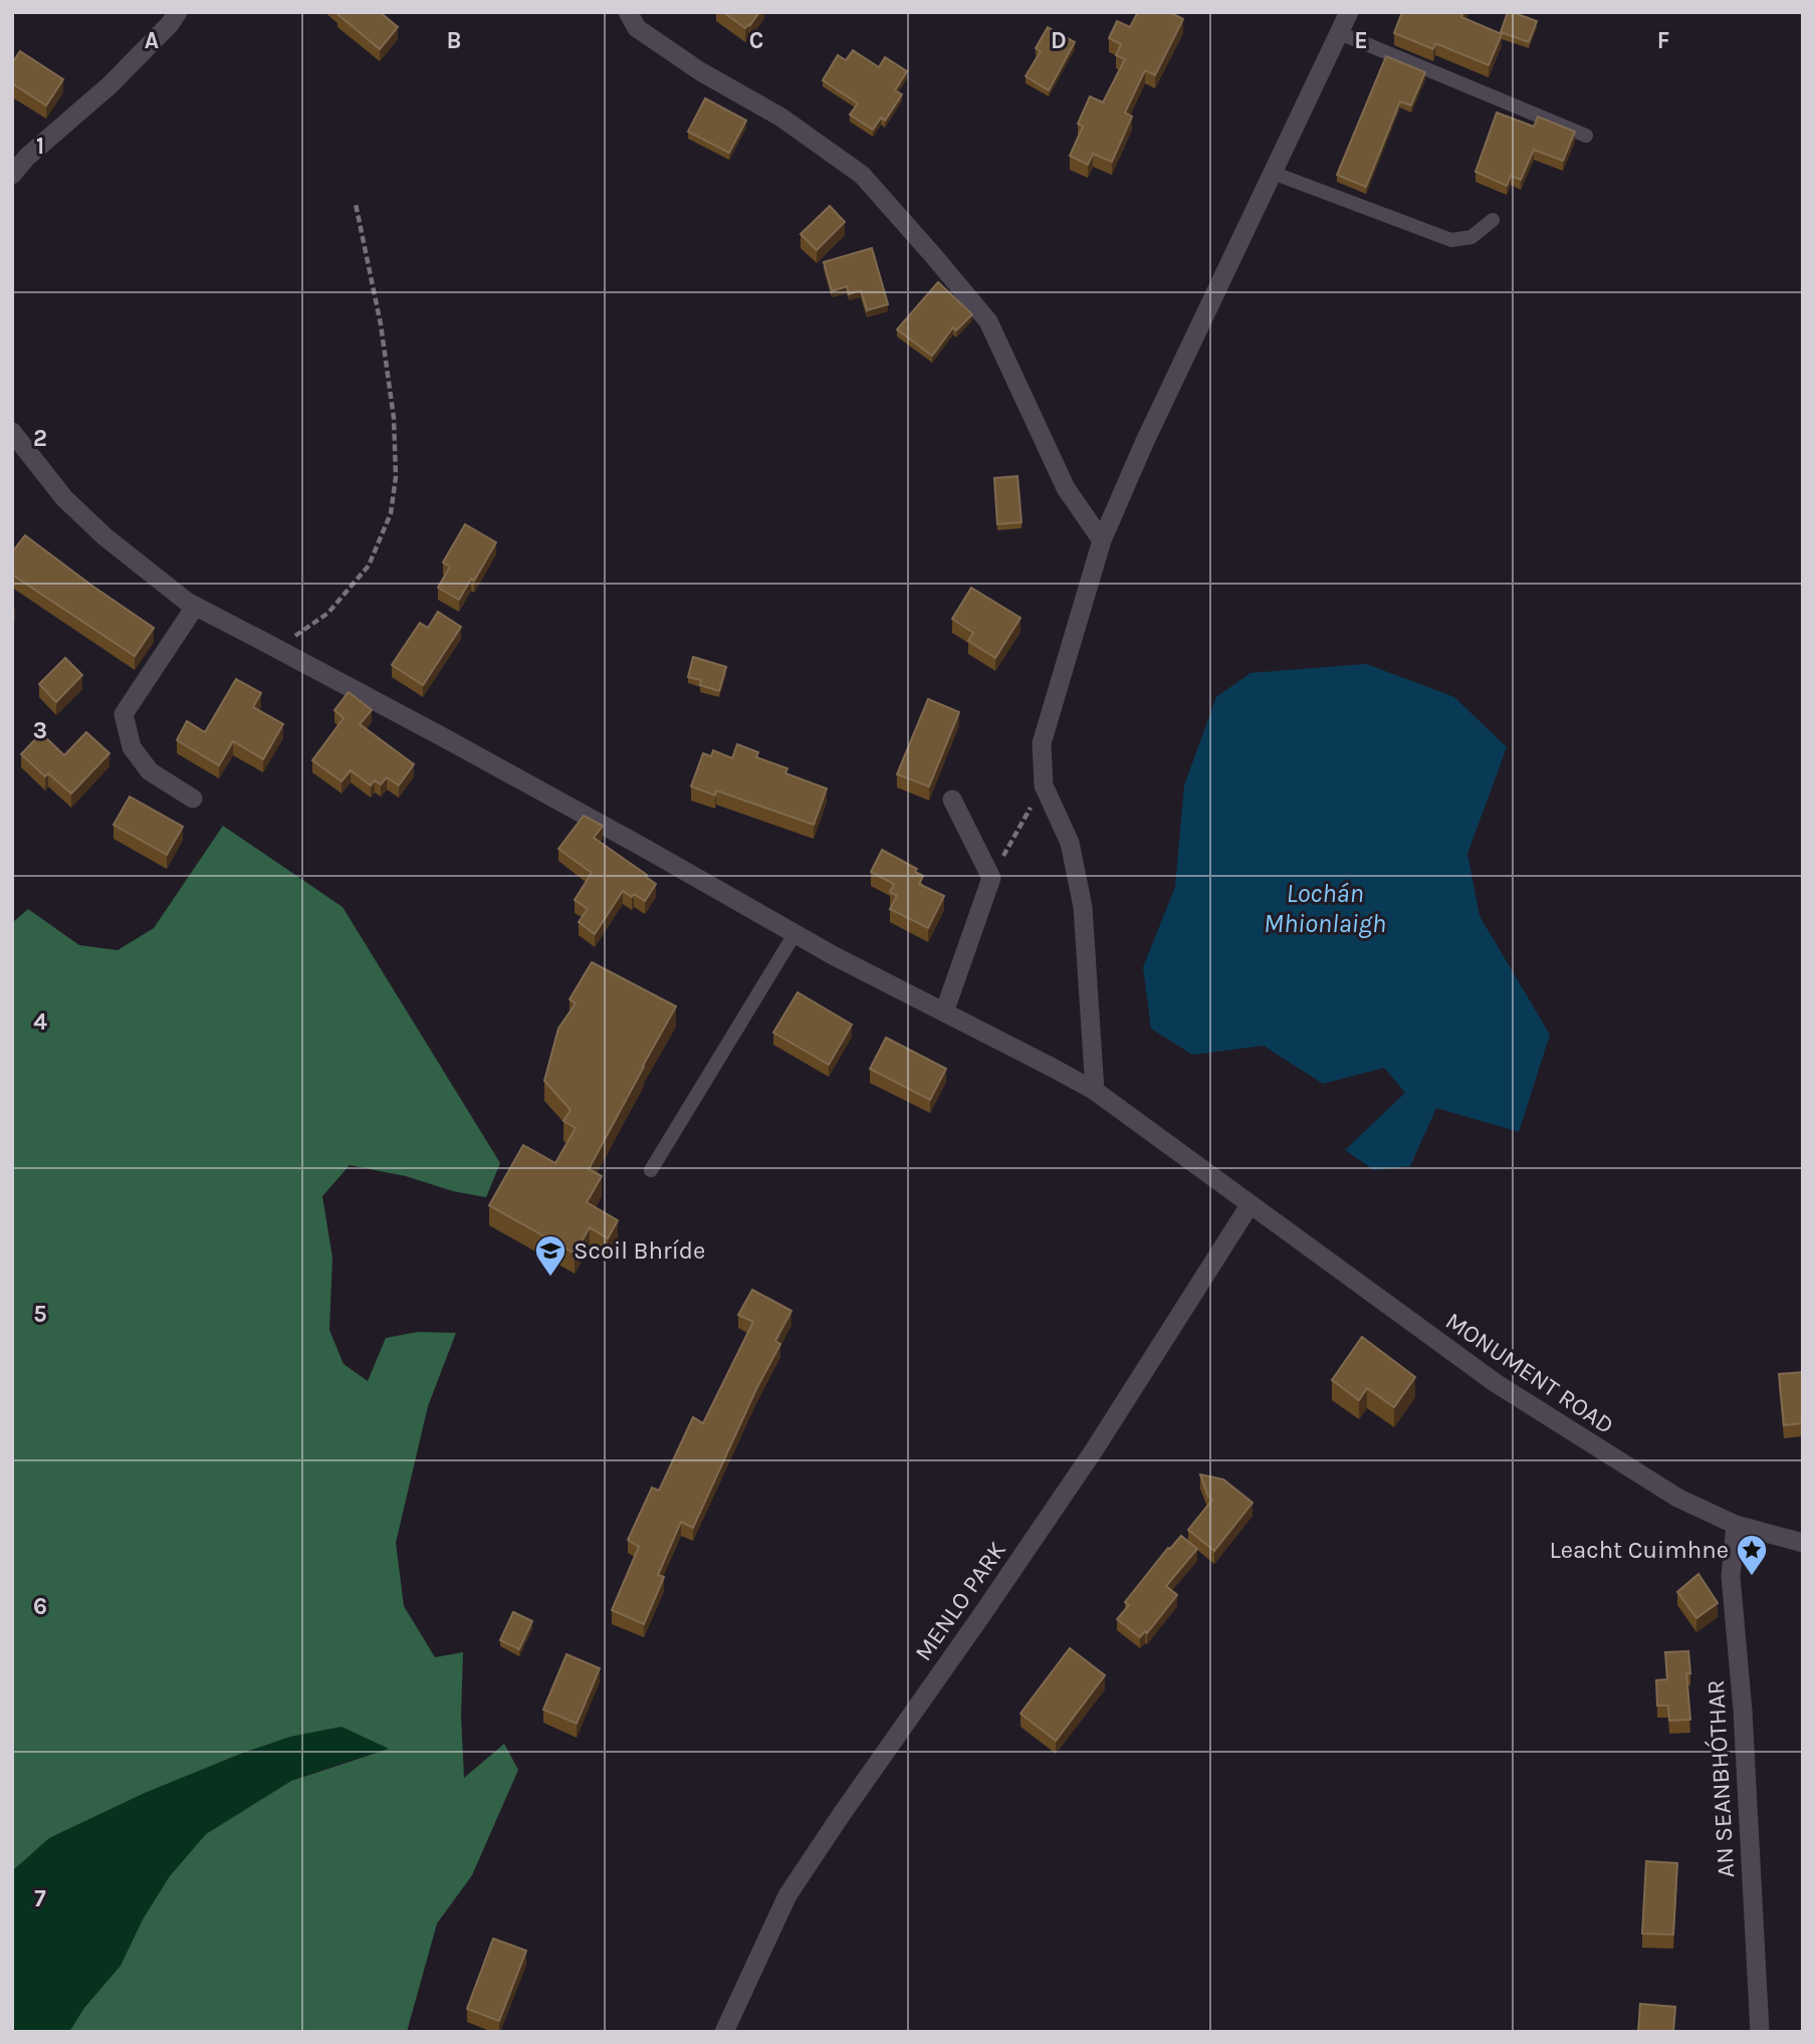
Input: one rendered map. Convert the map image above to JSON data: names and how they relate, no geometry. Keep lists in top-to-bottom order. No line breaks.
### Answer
{"streets":{"street":["MONUMENT ROAD","MENLO PARK","AN SEANBHÓTHAR"]},"crossings":[["MONUMENT ROAD","MENLO PARK"],["MONUMENT ROAD","AN SEANBHÓTHAR"]],"water":["Lochán Mhionlaigh"],"places":{"school or university":["Scoil Bhríde"],"place":["Leacht Cuimhne"]},"grid":{"columns":["A","B","C","D","E","F"],"rows":["1","2","3","4","5","6","7"]}}
